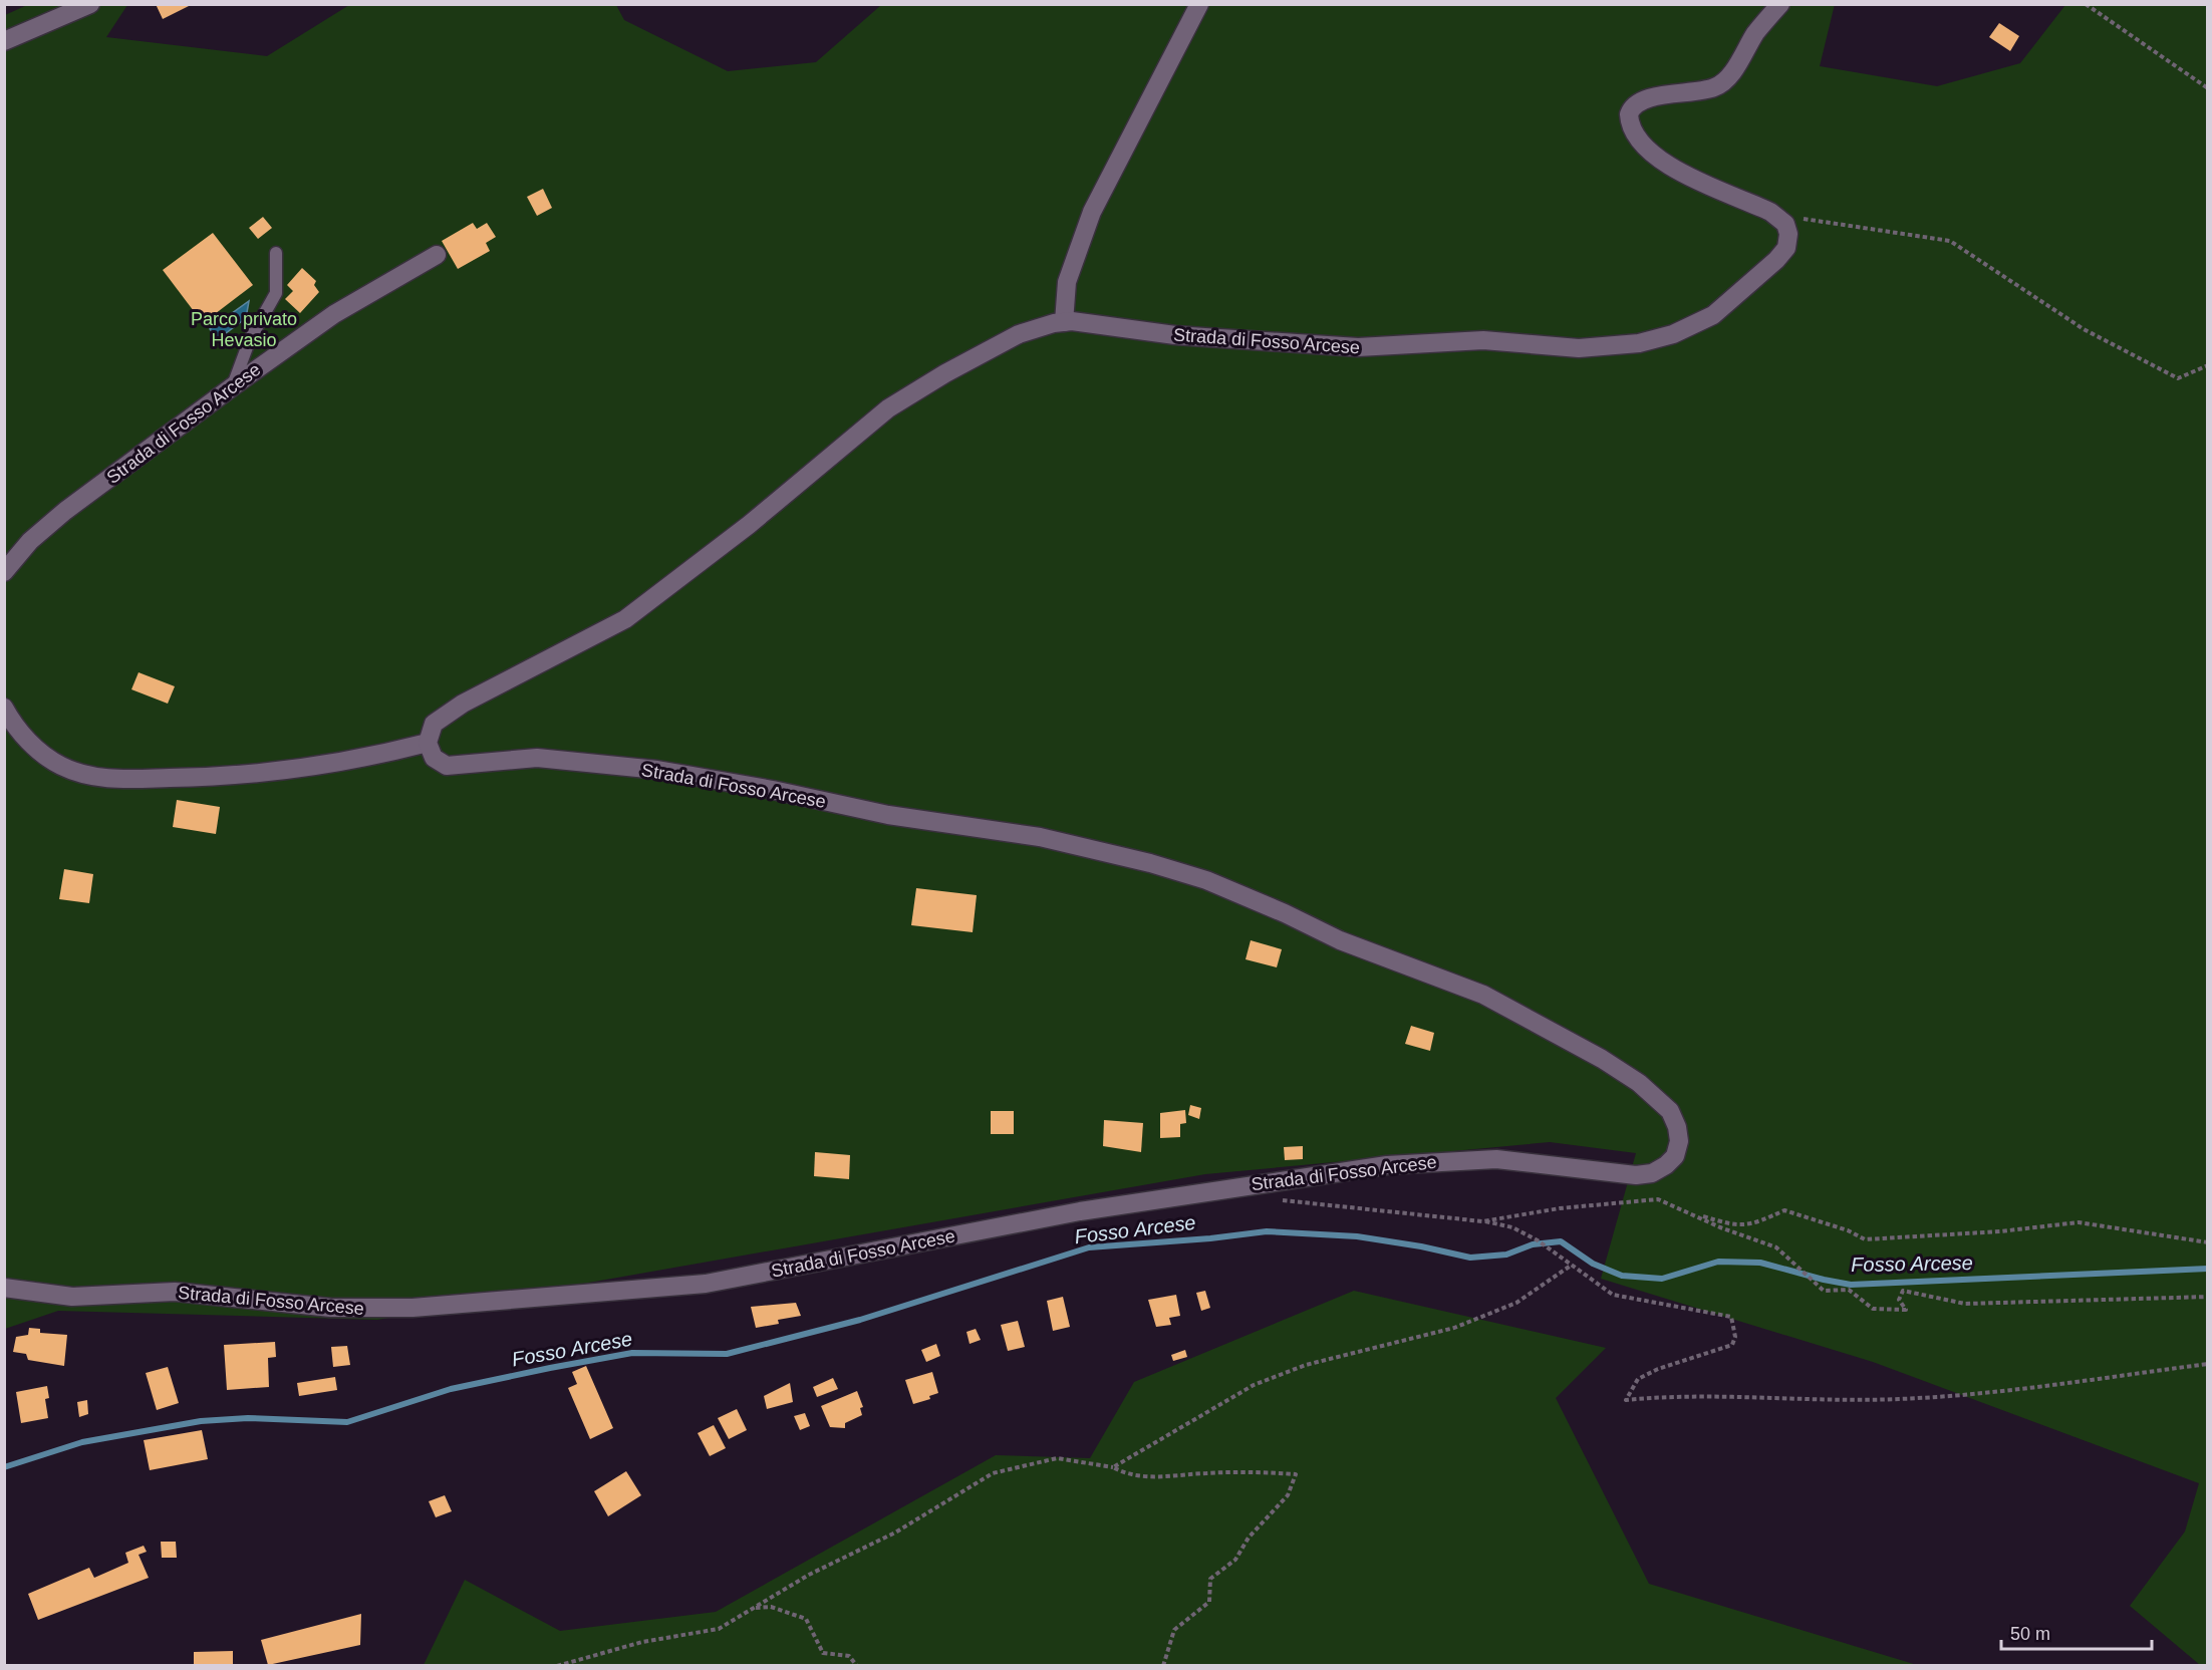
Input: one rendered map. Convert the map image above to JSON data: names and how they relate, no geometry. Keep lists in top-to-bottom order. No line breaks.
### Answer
{"streets":{"street":["Strada di Fosso Arcese"]},"water":["Fosso Arcese"],"parks":["Parco privato Hevasio"],"scale_bar":"50 m"}
